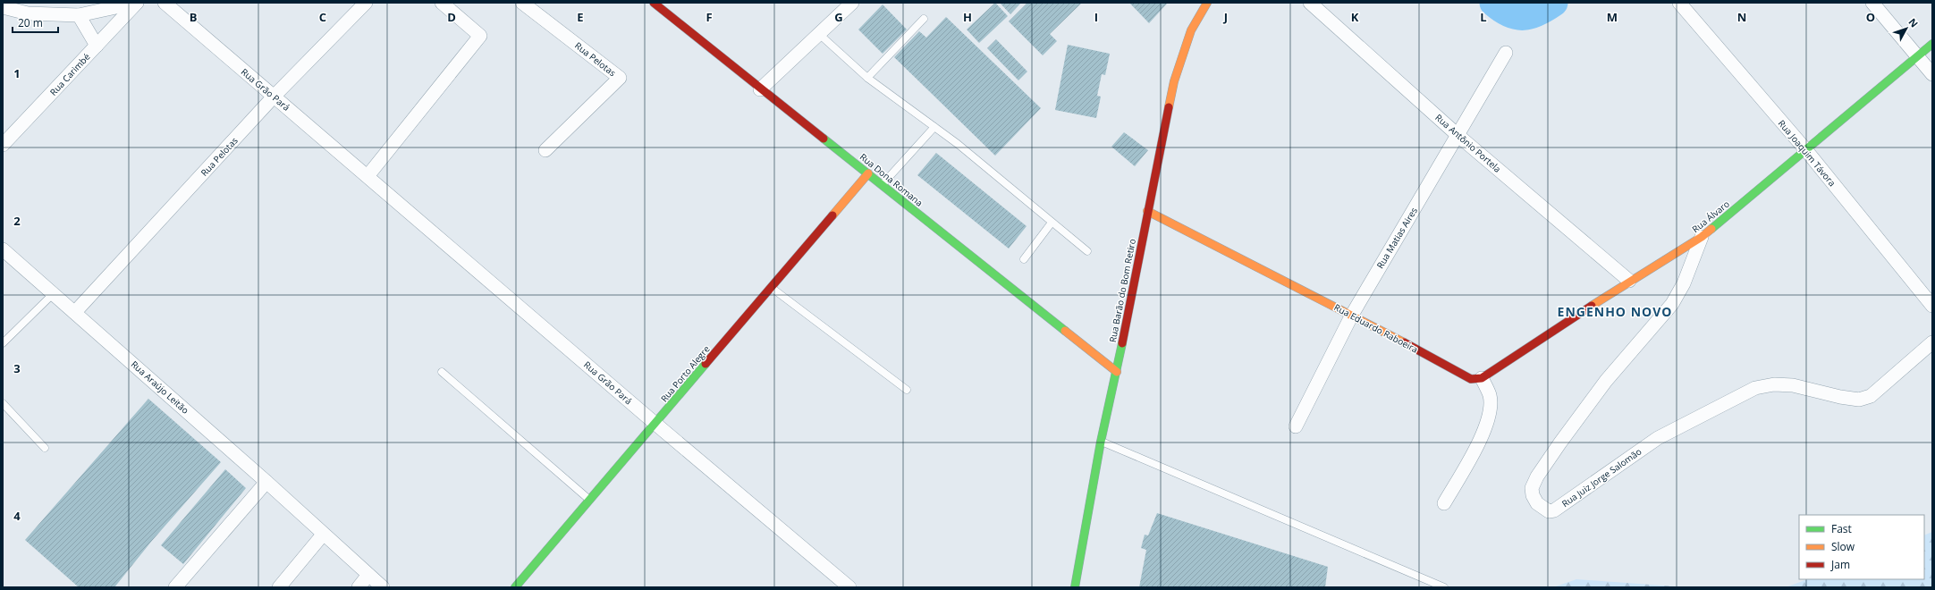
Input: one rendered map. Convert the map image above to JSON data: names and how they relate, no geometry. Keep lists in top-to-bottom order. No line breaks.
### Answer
{"streets":{"street":["Rua Pelotas","Rua Carimbé","Rua Grão Pará","Rua Antônio Portela","Rua Joaquim Távora","Rua Dona Romana","Rua Álvaro","Rua Matias Aires","Rua Barão do Bom Retiro","Rua Eduardo Raboeira","Rua Porto Alegre","Rua Araújo Leitão","Rua Juiz Jorge Salomão"]},"crossings":[["Rua Pelotas","Rua Grão Pará"],["Rua Pelotas","Rua Araújo Leitão"],["Rua Grão Pará","Rua Porto Alegre"],["Rua Antônio Portela","Rua Álvaro"],["Rua Antônio Portela","Rua Matias Aires"],["Rua Joaquim Távora","Rua Álvaro"],["Rua Dona Romana","Rua Barão do Bom Retiro"],["Rua Dona Romana","Rua Porto Alegre"],["Rua Álvaro","Rua Eduardo Raboeira"],["Rua Álvaro","Rua Juiz Jorge Salomão"],["Rua Matias Aires","Rua Eduardo Raboeira"],["Rua Barão do Bom Retiro","Rua Eduardo Raboeira"]],"districts":["ENGENHO NOVO"],"legend":["Fast","Slow","Jam"],"scale_bar":"20 m","north":"top right","grid":{"columns":["B","C","D","E","F","G","H","I","J","K","L","M","N","O"],"rows":["1","2","3","4"]}}
